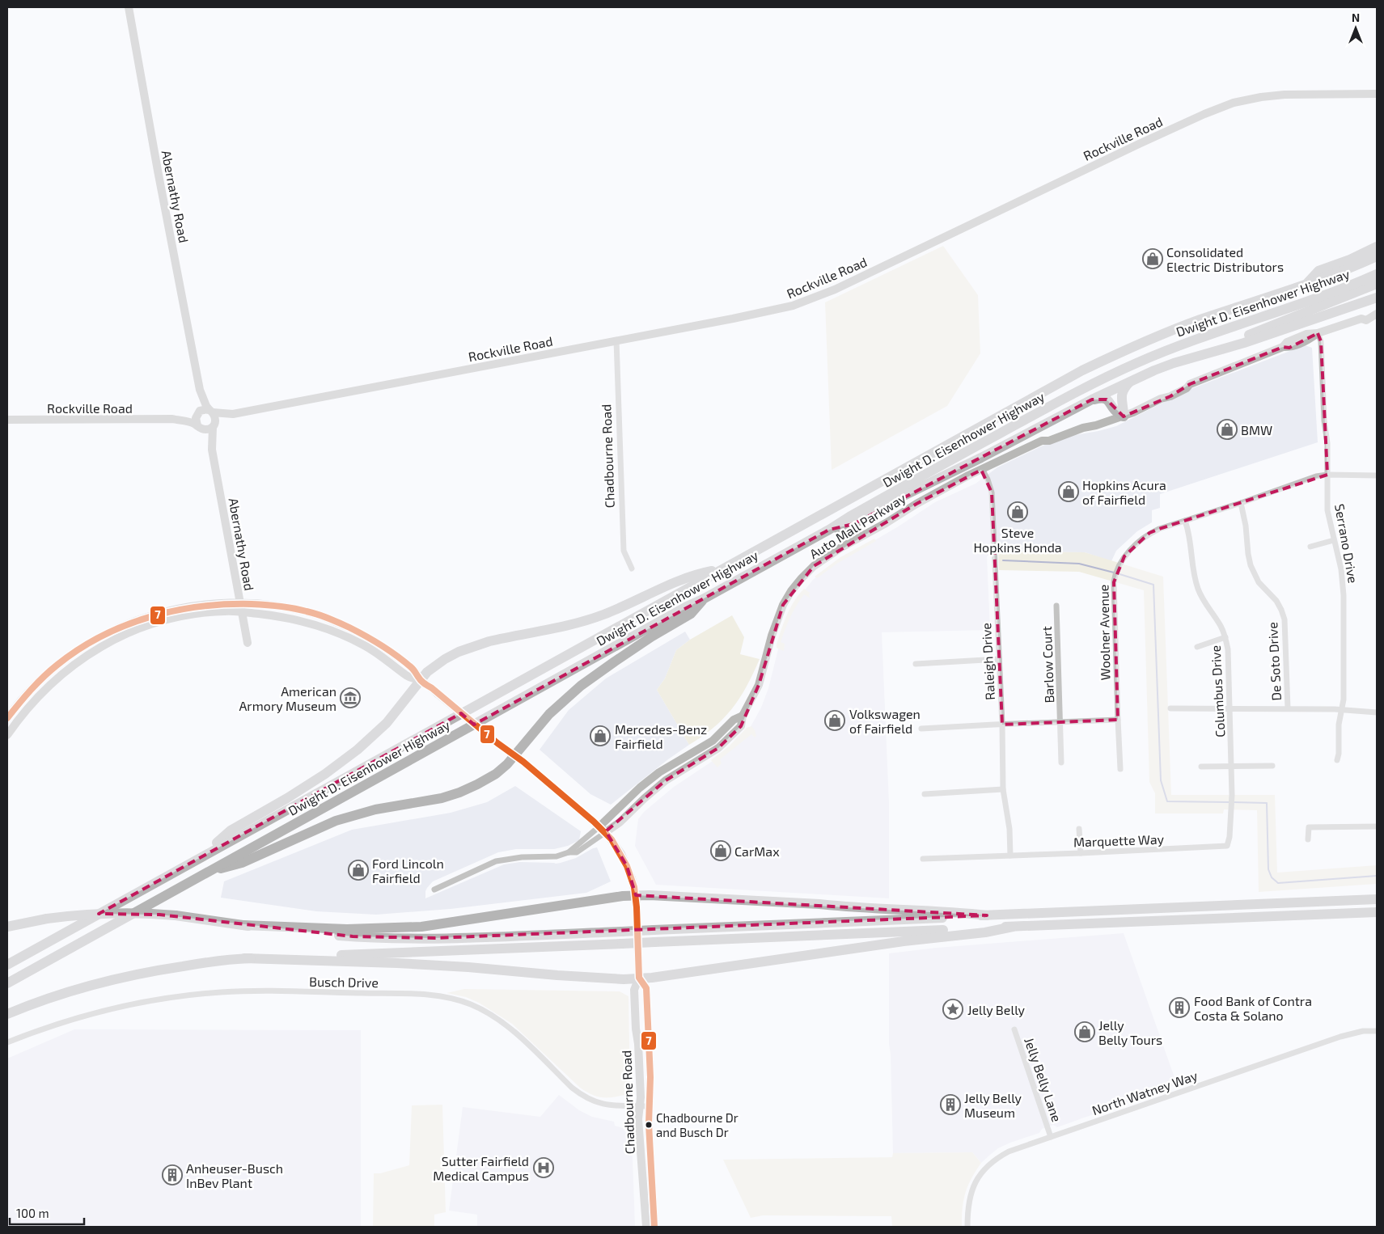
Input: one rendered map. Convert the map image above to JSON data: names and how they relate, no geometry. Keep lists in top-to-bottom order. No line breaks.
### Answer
{"streets":{"highway":["Dwight D. Eisenhower Highway"],"main road":["Rockville Road","Abernathy Road","Chadbourne Road","Auto Mall Parkway"],"street":["Serrano Drive","Woolner Avenue","Raleigh Drive","De Soto Drive","Barlow Court","Columbus Drive","Marquette Way","Busch Drive","Jelly Belly Lane","North Watney Way"]},"crossings":[["Rockville Road","Abernathy Road"],["Rockville Road","Chadbourne Road"],["Chadbourne Road","Auto Mall Parkway"],["Chadbourne Road","Busch Drive"],["Auto Mall Parkway","Serrano Drive"],["Auto Mall Parkway","Raleigh Drive"],["Serrano Drive","Woolner Avenue"],["Woolner Avenue","De Soto Drive"],["Woolner Avenue","Columbus Drive"],["Raleigh Drive","Marquette Way"],["Columbus Drive","Marquette Way"],["Jelly Belly Lane","North Watney Way"]],"places":{"shop":["Consolidated Electric Distributors","BMW","Hopkins Acura of Fairfield","Steve Hopkins Honda","Volkswagen of Fairfield","Mercedes-Benz Fairfield","CarMax","Ford Lincoln Fairfield","Jelly Belly Tours"],"museum":["American Armory Museum"],"building":["Food Bank of Contra Costa & Solano","Jelly Belly Museum","Anheuser-Busch InBev Plant"],"place":["Jelly Belly"],"other":["Chadbourne Dr and Busch Dr"],"hospital":["Sutter Fairfield Medical Campus"]},"lines":["transit line 7"],"scale_bar":"100 m","north":"top"}
